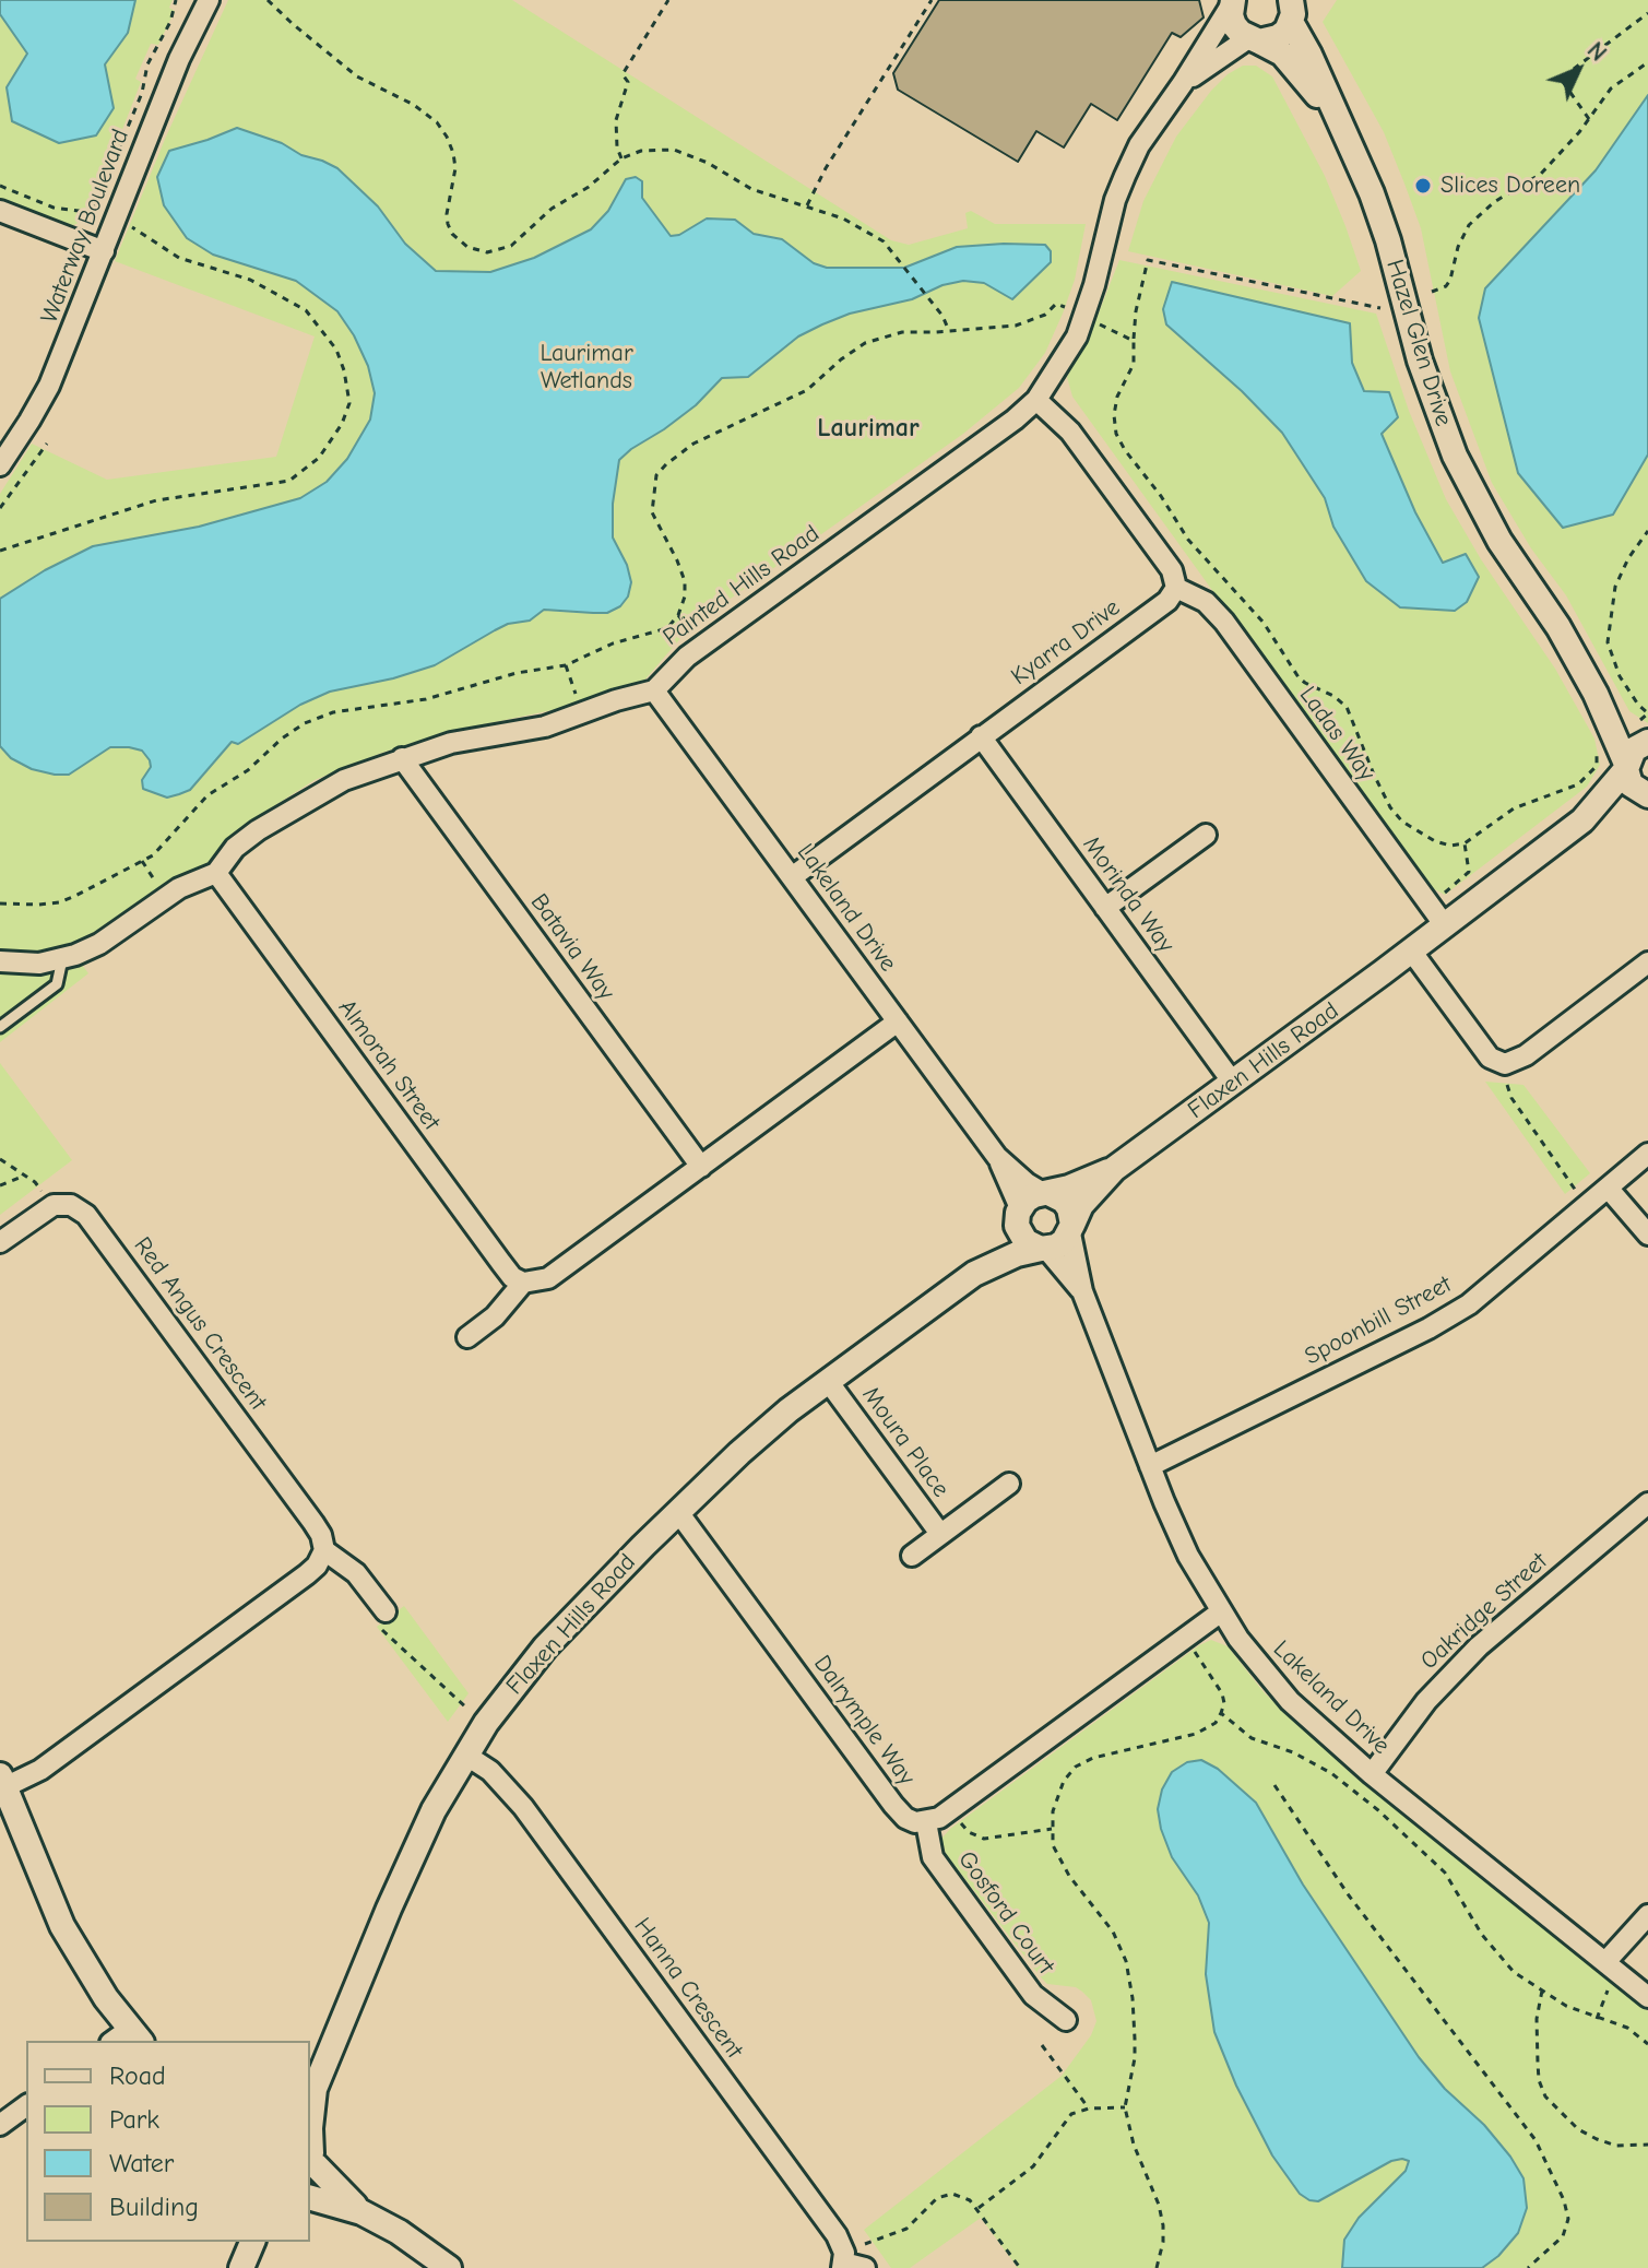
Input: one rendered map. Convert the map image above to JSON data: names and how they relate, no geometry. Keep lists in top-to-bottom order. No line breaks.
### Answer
{"streets":{"street":["Waterway Boulevard","Hazel Glen Drive","Painted Hills Road","Kyarra Drive","Ladas Way","Morinda Way","Lakeland Drive","Batavia Way","Flaxen Hills Road","Almorah Street","Spoonbill Street","Red Angus Crescent","Moura Place","Oakridge Street","Dalrymple Way","Gosford Court","Hanna Crescent"]},"crossings":[["Hazel Glen Drive","Painted Hills Road"],["Hazel Glen Drive","Flaxen Hills Road"],["Painted Hills Road","Lakeland Drive"],["Kyarra Drive","Ladas Way"],["Kyarra Drive","Morinda Way"],["Kyarra Drive","Lakeland Drive"],["Ladas Way","Flaxen Hills Road"],["Morinda Way","Flaxen Hills Road"],["Lakeland Drive","Flaxen Hills Road"],["Lakeland Drive","Spoonbill Street"],["Lakeland Drive","Oakridge Street"],["Flaxen Hills Road","Moura Place"],["Flaxen Hills Road","Dalrymple Way"],["Flaxen Hills Road","Hanna Crescent"],["Dalrymple Way","Gosford Court"]],"districts":["Laurimar"],"parks":["Laurimar Wetlands"],"places":["Slices Doreen"],"legend":["Road","Park","Water","Building"],"north":"top right"}
